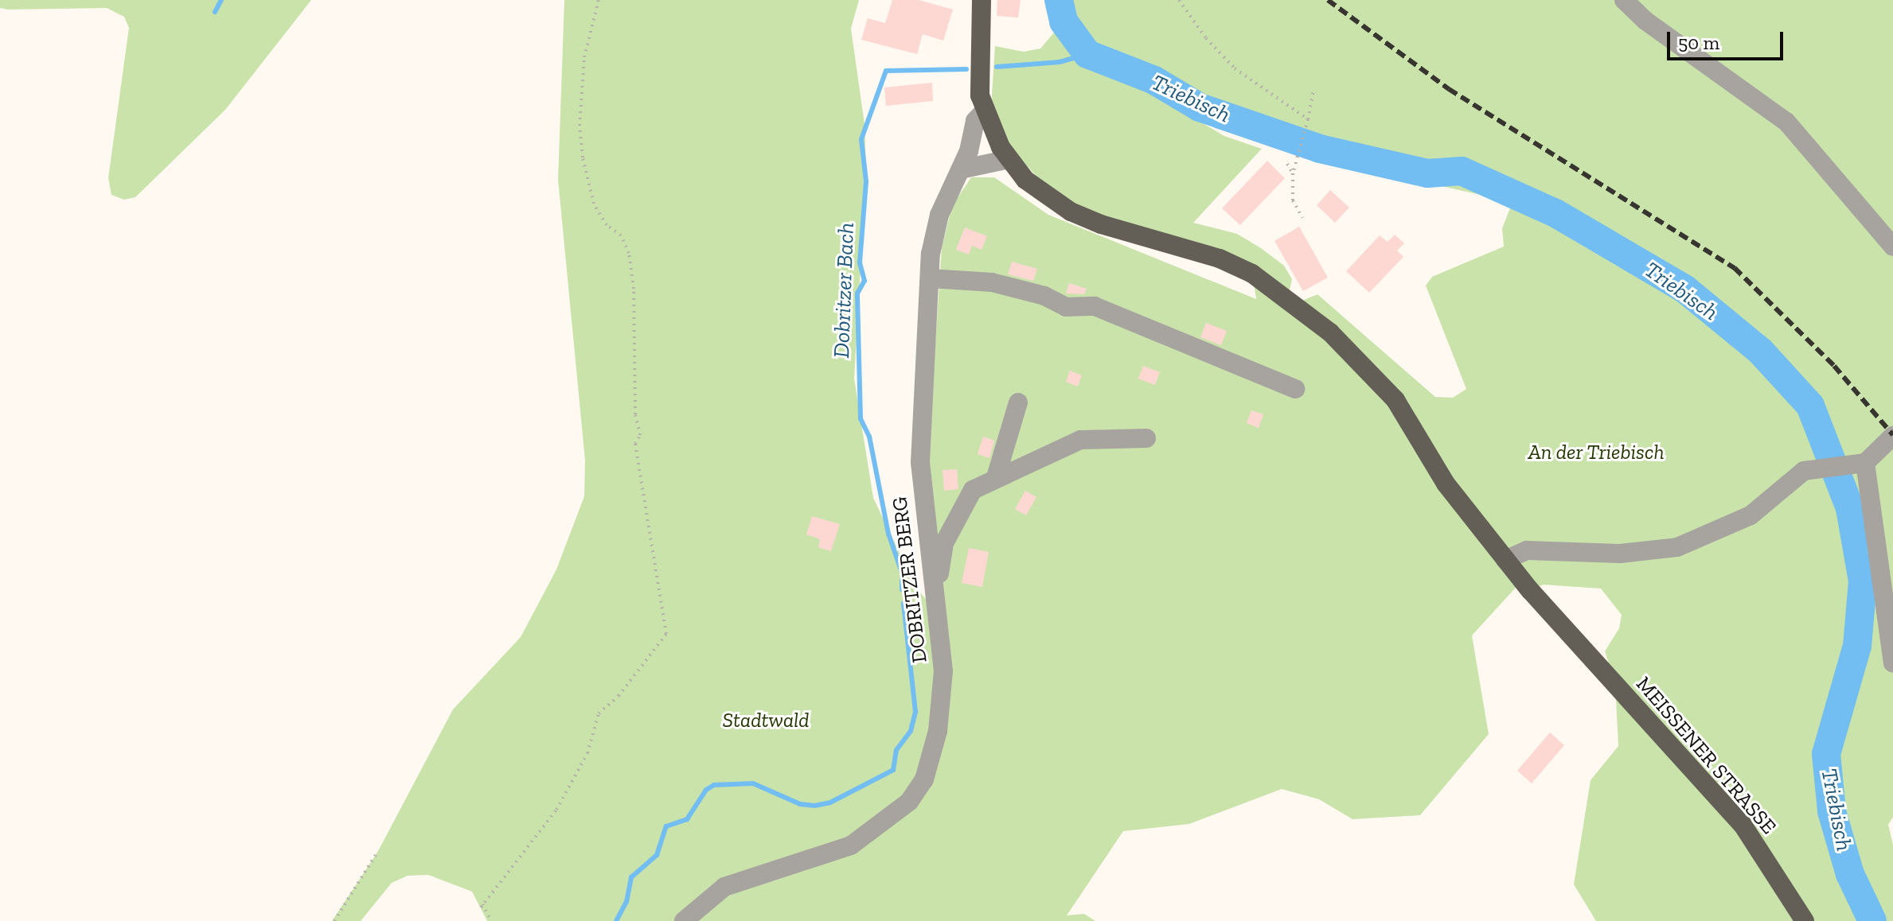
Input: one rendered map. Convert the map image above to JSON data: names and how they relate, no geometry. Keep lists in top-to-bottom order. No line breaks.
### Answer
{"streets":{"main road":["MEISSENER STRASSE"],"street":["DOBRITZER BERG"]},"crossings":[["DOBRITZER BERG","MEISSENER STRASSE"]],"water":["Triebisch","Dobritzer Bach"],"parks":["An der Triebisch","Stadtwald"],"scale_bar":"50 m"}
